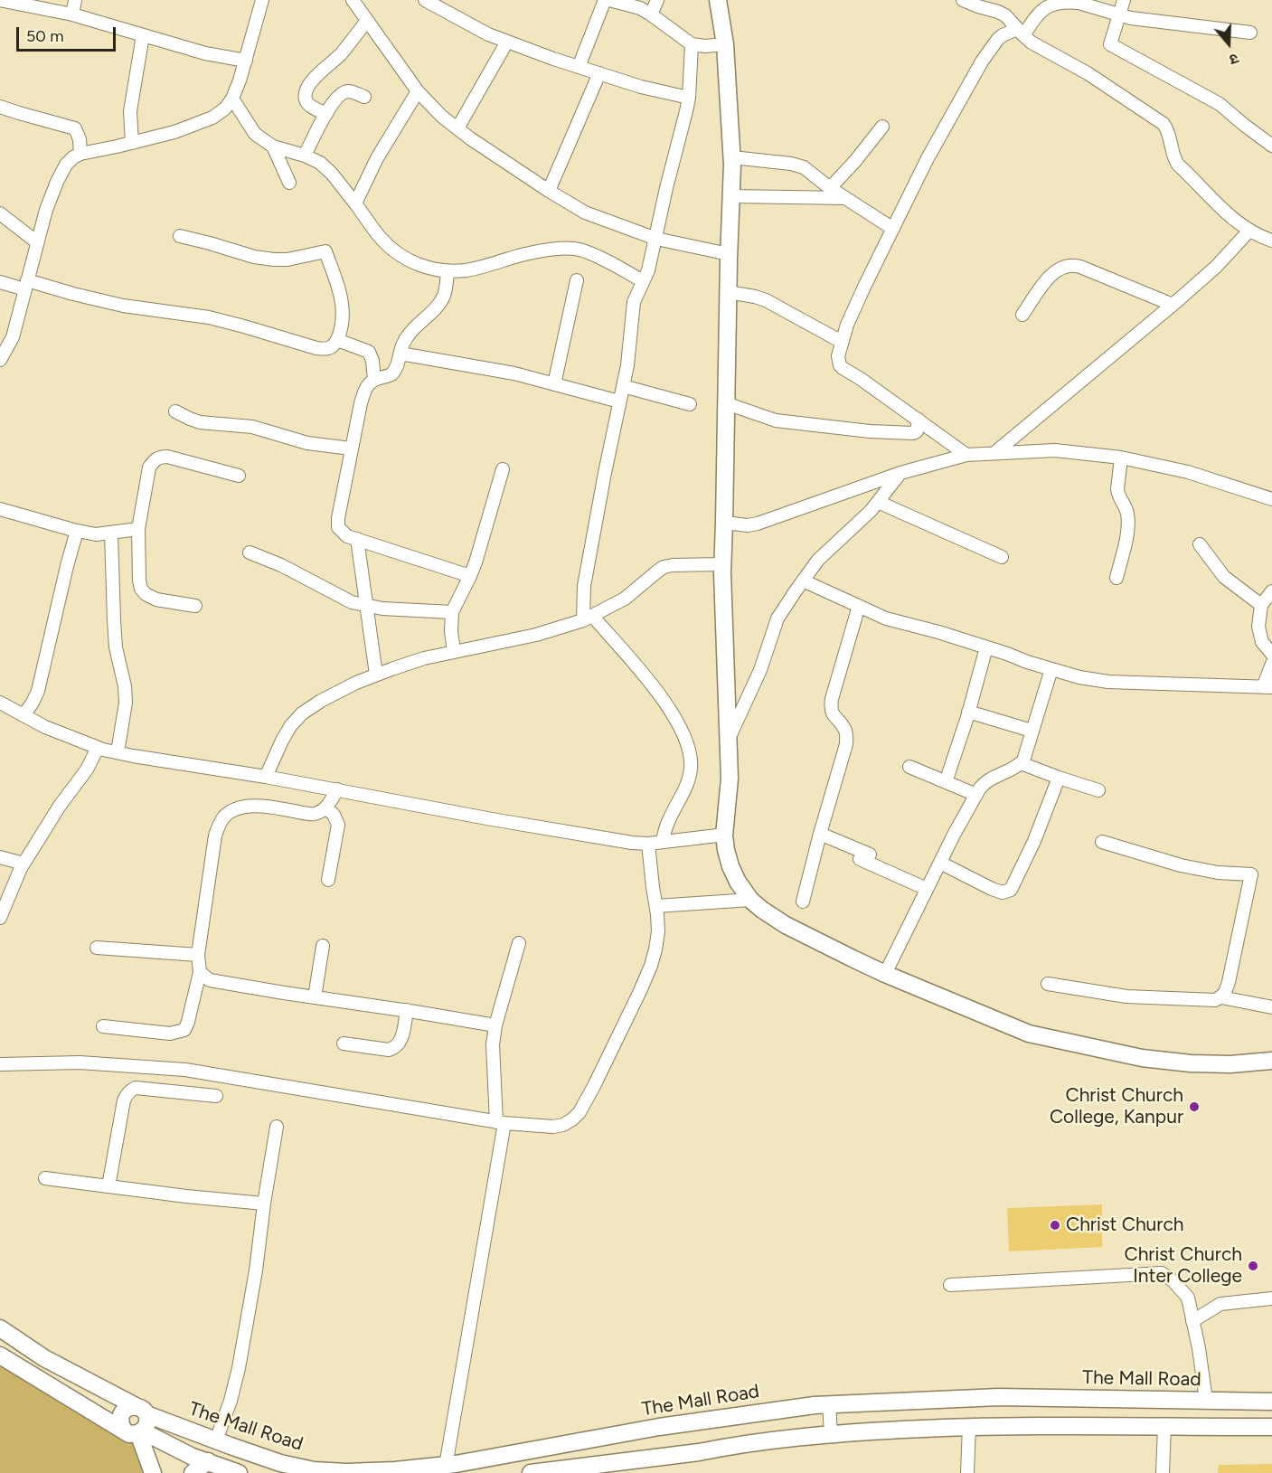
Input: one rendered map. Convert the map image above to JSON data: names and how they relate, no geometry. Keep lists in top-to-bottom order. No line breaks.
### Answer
{"streets":{"main road":["The Mall Road"]},"places":["Christ Church College, Kanpur","Christ Church","Christ Church Inter College"],"scale_bar":"50 m","north":"bottom"}
